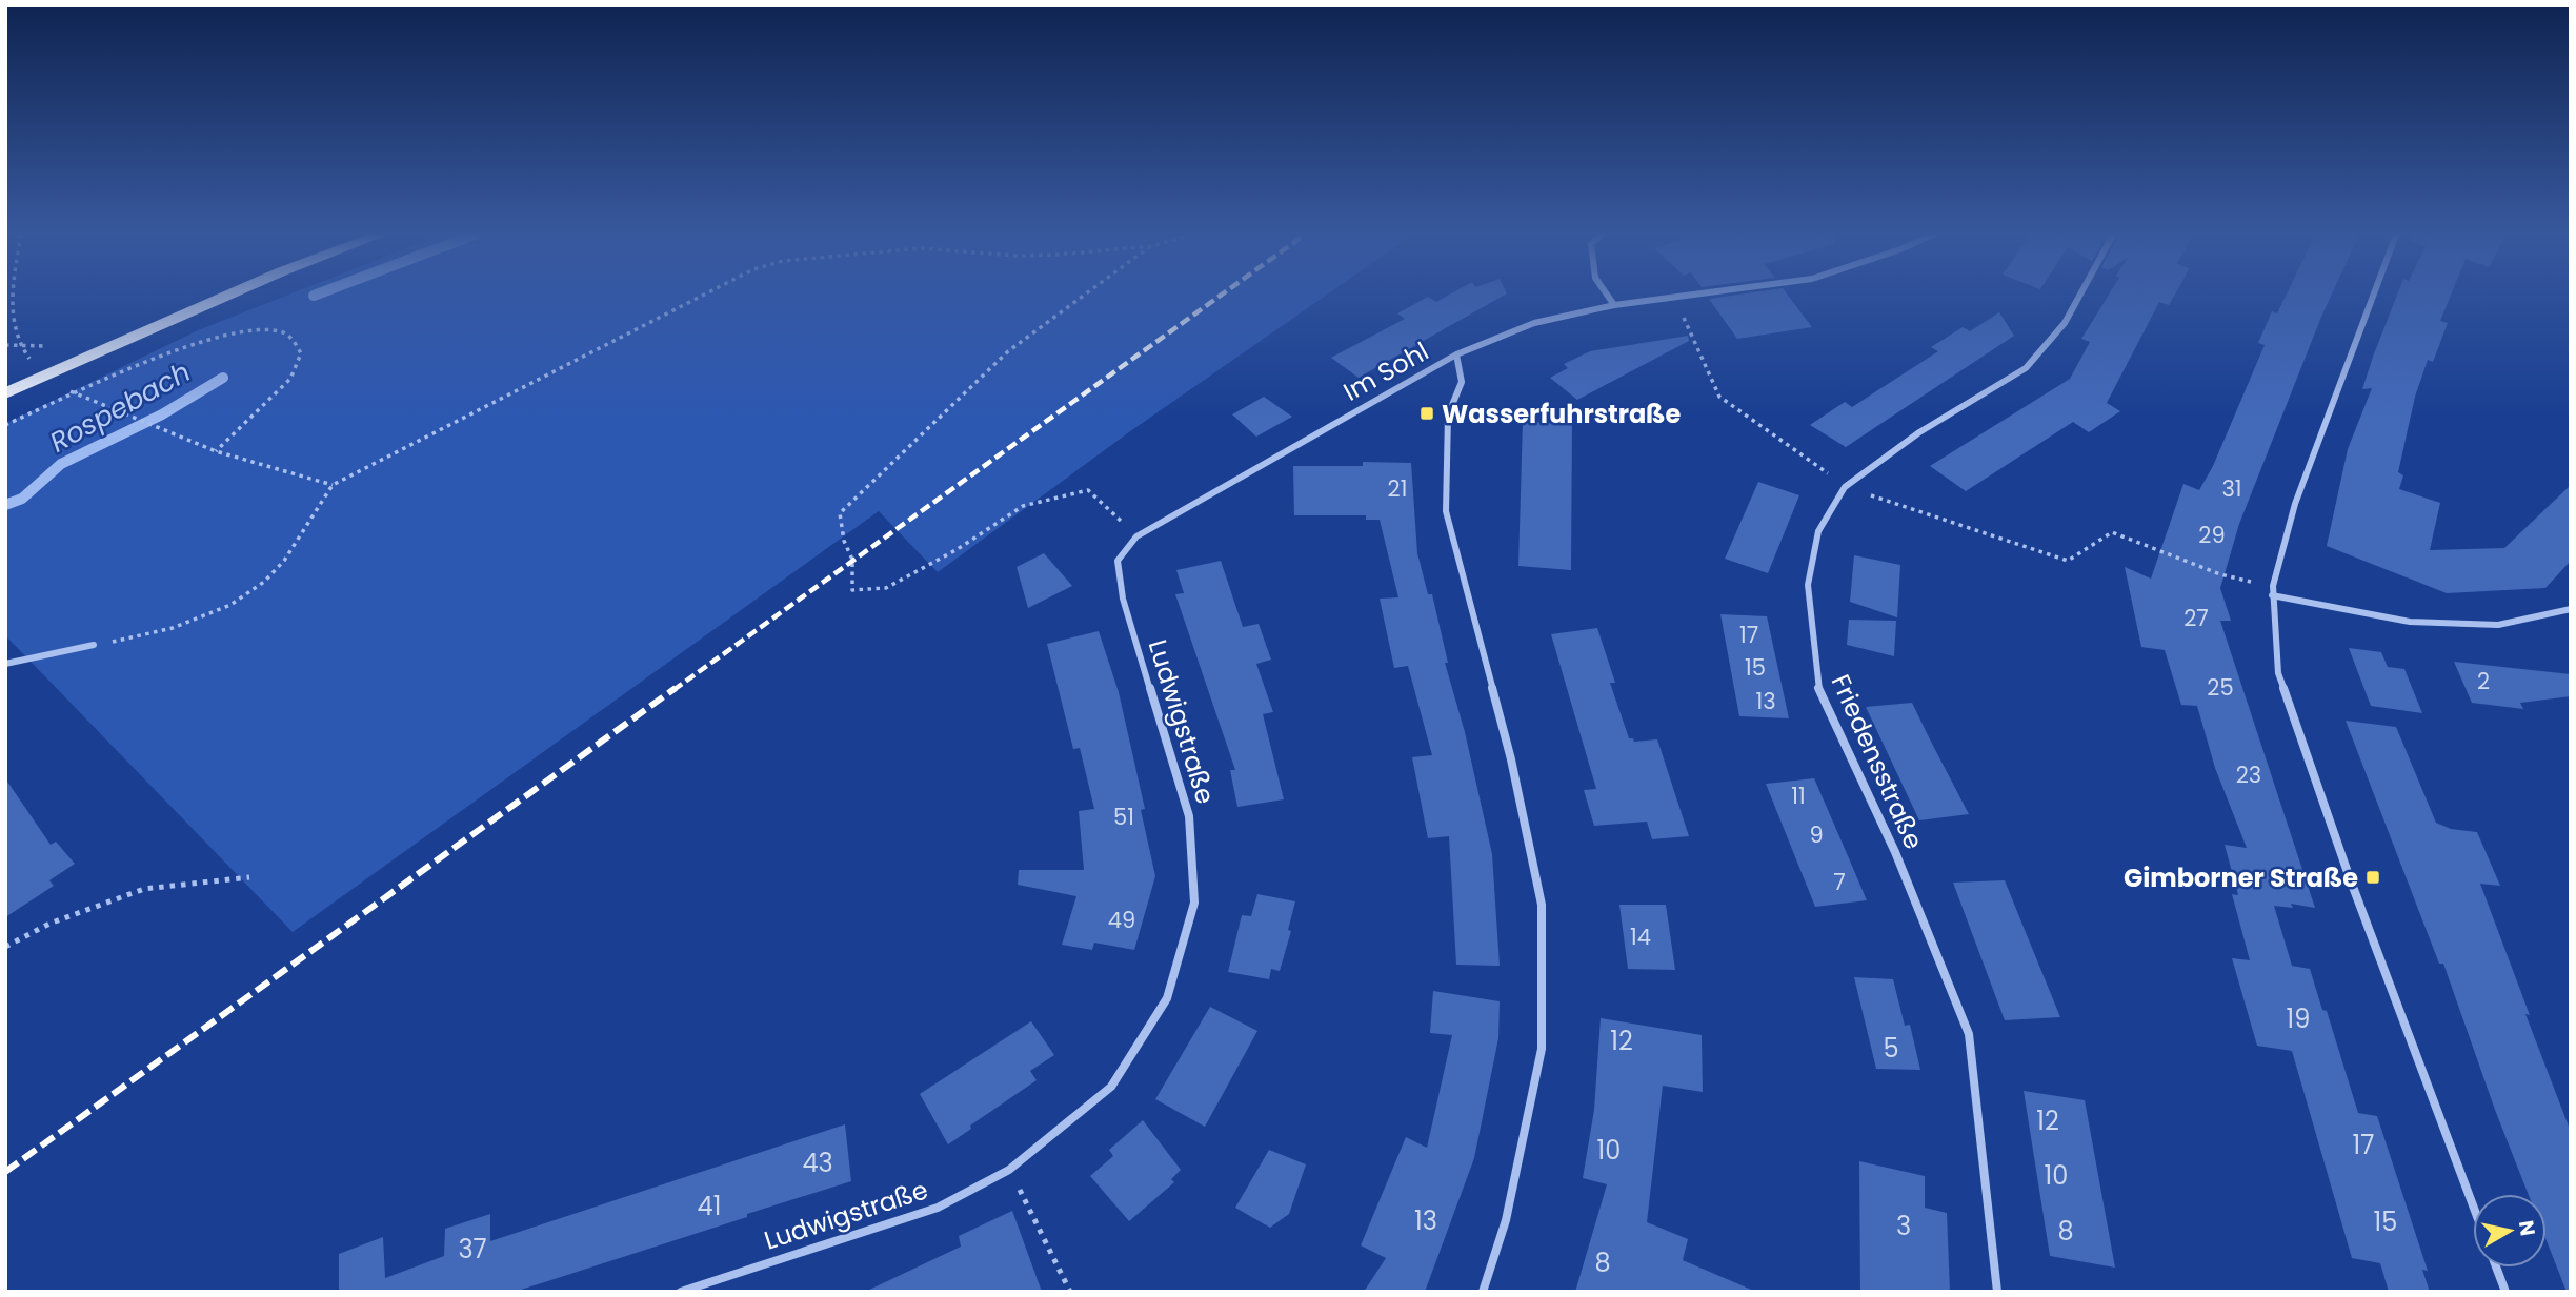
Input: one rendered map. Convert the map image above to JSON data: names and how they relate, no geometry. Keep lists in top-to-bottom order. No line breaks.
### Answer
{"streets":{"street":["Im Sohl","Ludwigstraße","Friedensstraße"]},"crossings":[["Im Sohl","Ludwigstraße"]],"water":["Rospebach"],"places":{"transit":["Wasserfuhrstraße","Gimborner Straße"]},"house_numbers":["21","31","29","27","17","15","2","25","13","23","11","51","9","7","49","14","19","12","5","12","17","10","43","10","41","13","15","3","8","37","8"],"north":"right"}
